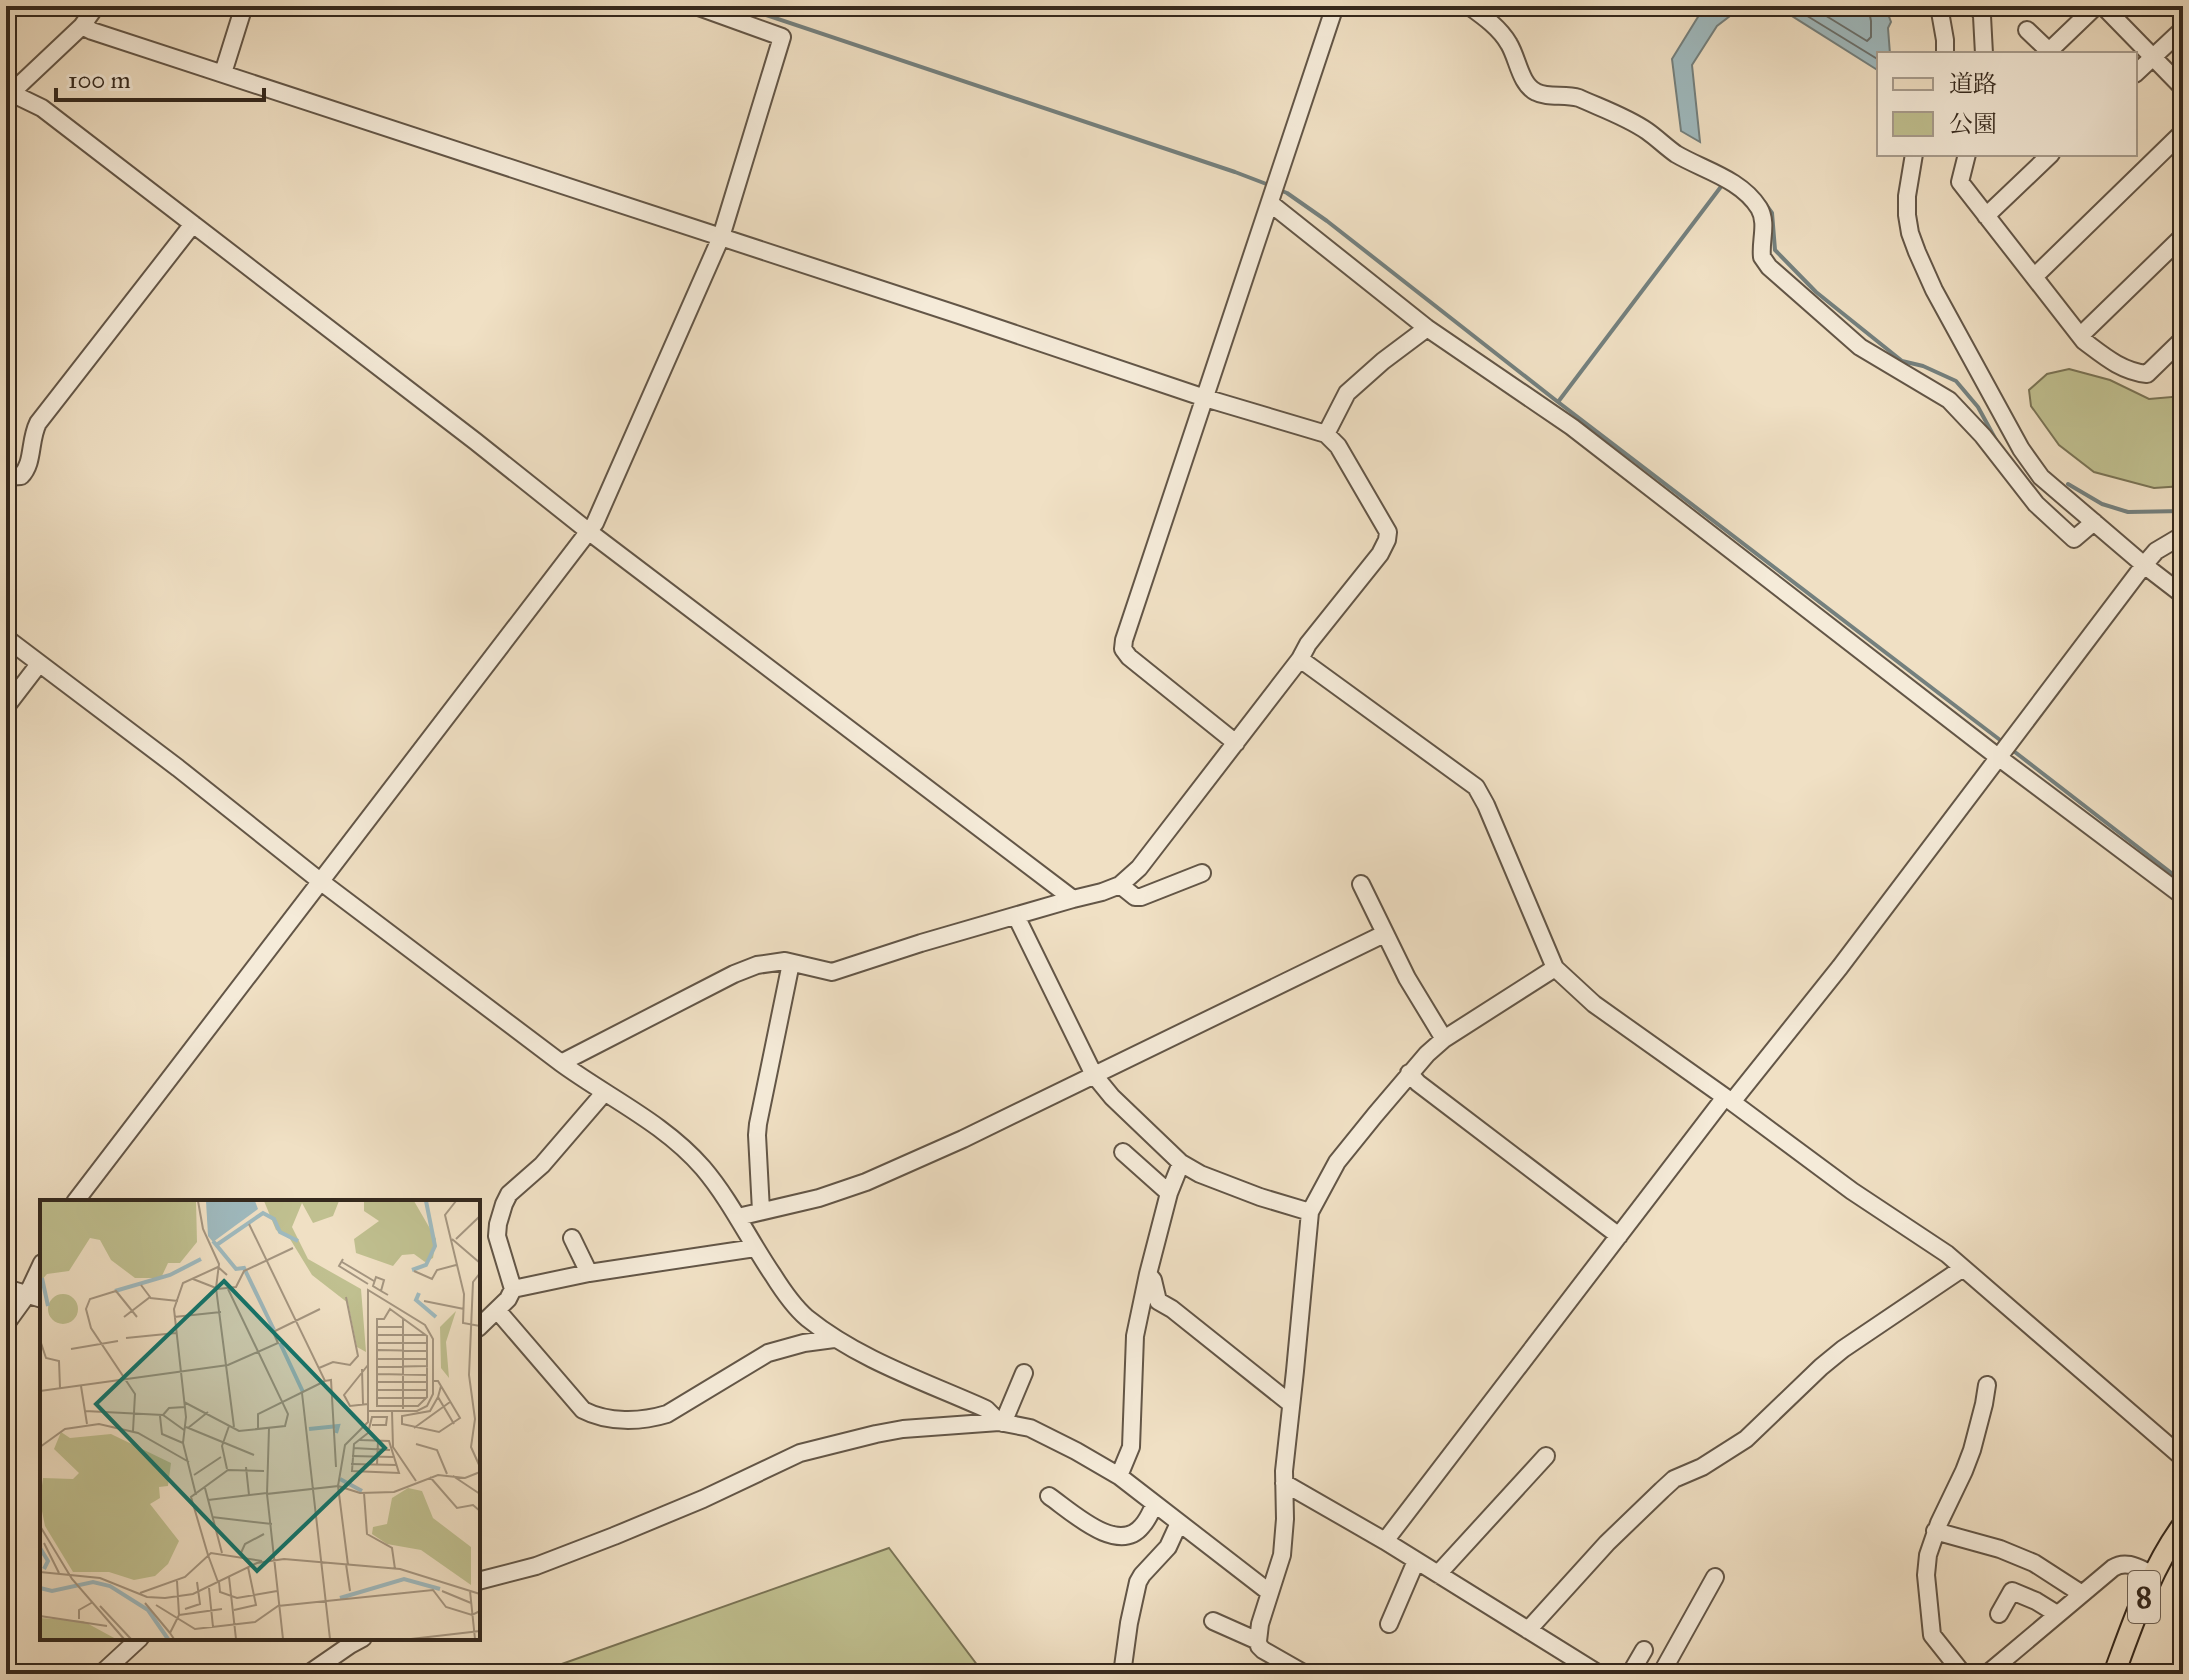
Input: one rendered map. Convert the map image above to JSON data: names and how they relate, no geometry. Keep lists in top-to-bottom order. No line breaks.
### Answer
{"streets":{"main road":["8"]},"legend":["道路","公園"],"scale_bar":"100 m"}
